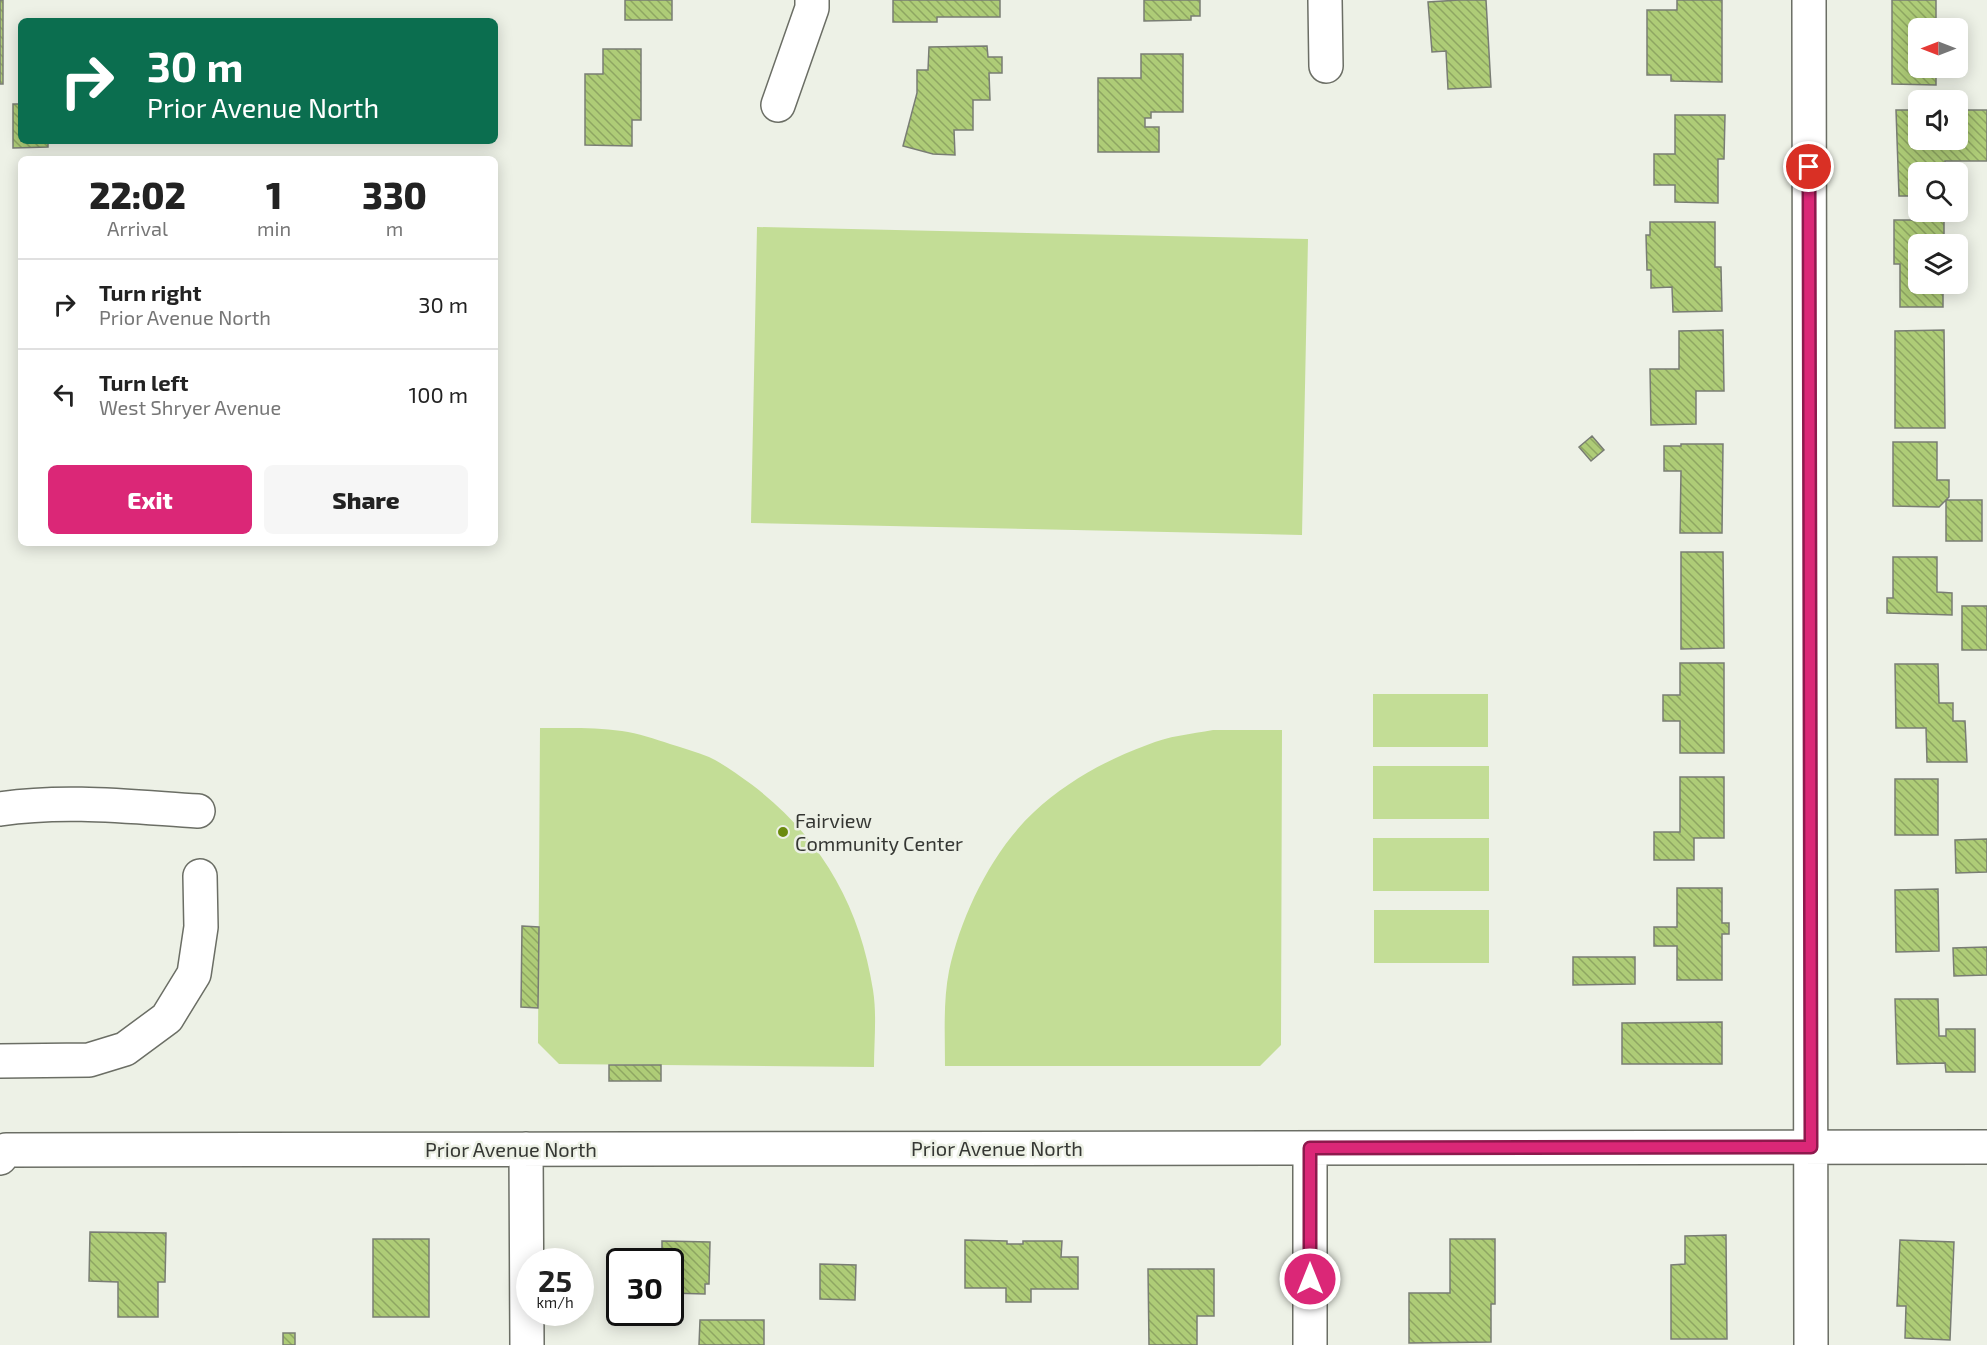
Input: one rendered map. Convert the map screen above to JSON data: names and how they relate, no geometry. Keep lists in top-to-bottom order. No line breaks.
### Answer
{"streets":{"street":["Prior Avenue North"]},"places":["Fairview Community Center"],"north":"left","page":{"turn":["30 m","Prior Avenue North"],"eta":["22:02","Arrival","1","min","330","m"],"list":[{"name":"Turn right","note":"Prior Avenue North","value":"30 m"},{"name":"Turn left","note":"West Shryer Avenue","value":"100 m"}],"buttons":["Exit","Share"],"speed":"25 km/h","limit":"30"}}
